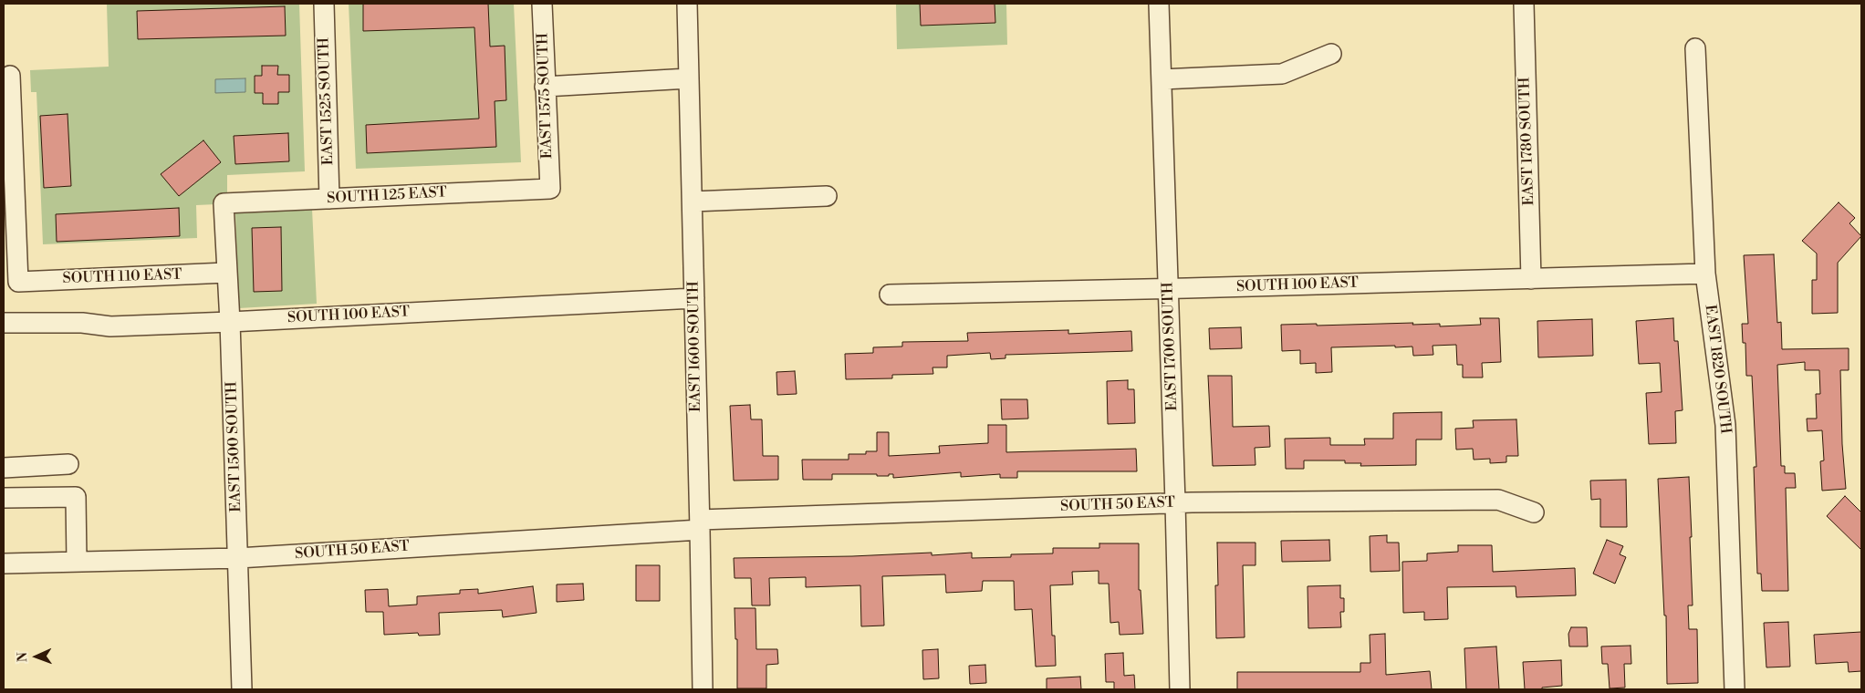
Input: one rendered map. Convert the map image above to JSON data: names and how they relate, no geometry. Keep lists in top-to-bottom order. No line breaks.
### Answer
{"streets":{"street":["EAST 1575 SOUTH","EAST 1525 SOUTH","EAST 1780 SOUTH","SOUTH 125 EAST","SOUTH 110 EAST","SOUTH 100 EAST","EAST 1600 SOUTH","EAST 1700 SOUTH","EAST 1820 SOUTH","EAST 1500 SOUTH","SOUTH 50 EAST"]},"crossings":[["EAST 1575 SOUTH","SOUTH 125 EAST"],["EAST 1525 SOUTH","SOUTH 125 EAST"],["EAST 1780 SOUTH","SOUTH 100 EAST"],["SOUTH 125 EAST","EAST 1500 SOUTH"],["SOUTH 110 EAST","EAST 1500 SOUTH"],["SOUTH 100 EAST","EAST 1600 SOUTH"],["SOUTH 100 EAST","EAST 1700 SOUTH"],["SOUTH 100 EAST","EAST 1820 SOUTH"],["SOUTH 100 EAST","EAST 1500 SOUTH"],["EAST 1600 SOUTH","SOUTH 50 EAST"],["EAST 1700 SOUTH","SOUTH 50 EAST"],["EAST 1500 SOUTH","SOUTH 50 EAST"]],"north":"left"}
